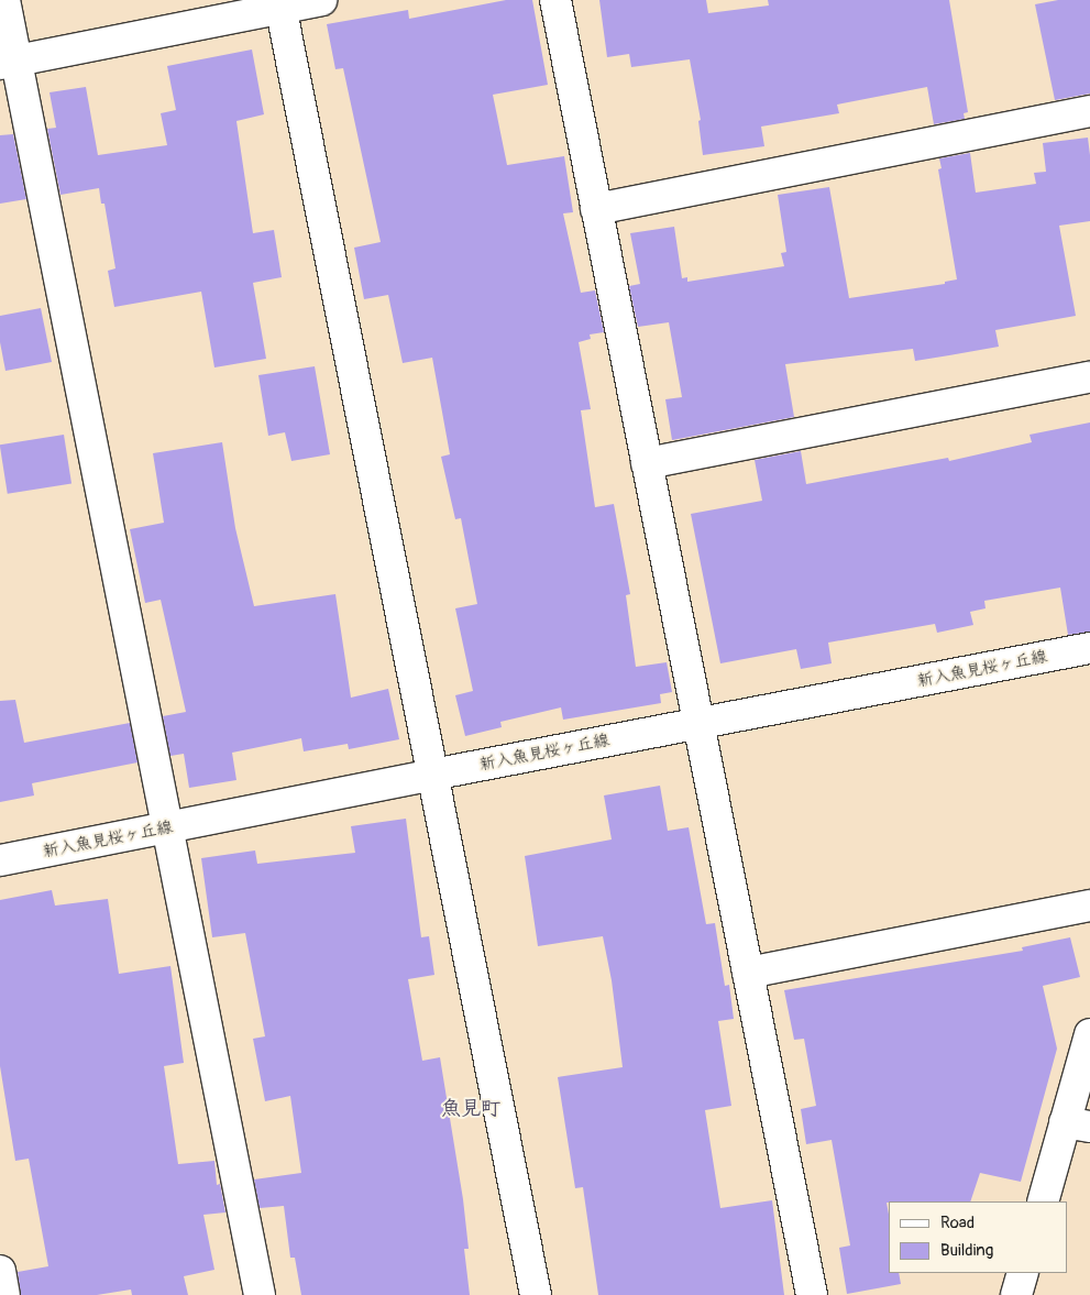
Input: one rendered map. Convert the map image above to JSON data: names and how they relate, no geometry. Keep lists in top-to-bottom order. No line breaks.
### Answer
{"streets":{"street":["新入魚見桜ヶ丘線"]},"districts":["魚見町"],"legend":["Road","Building"]}
